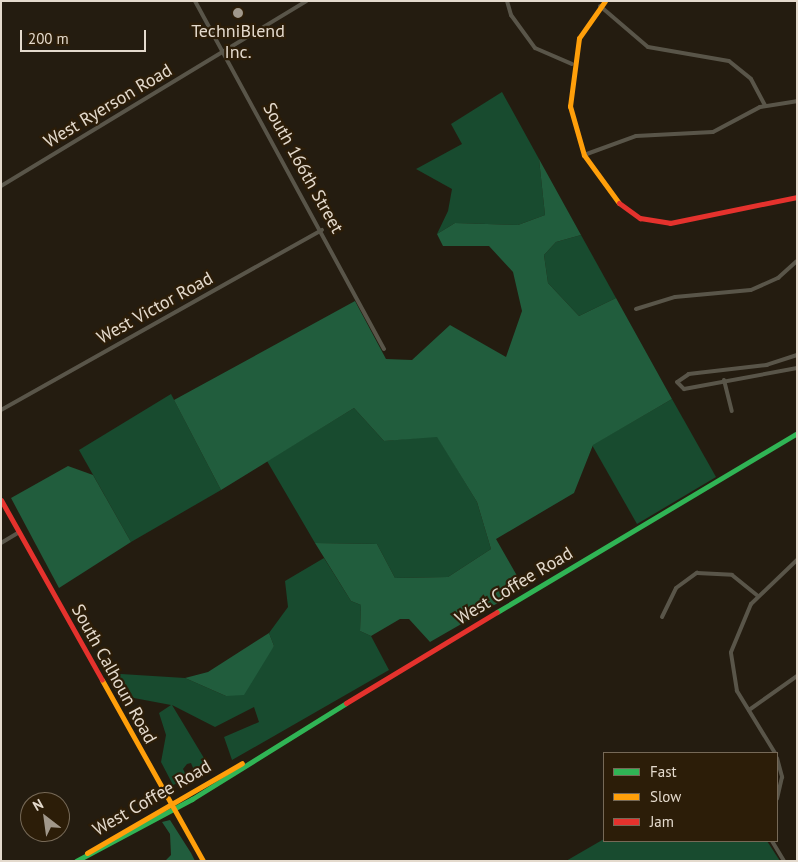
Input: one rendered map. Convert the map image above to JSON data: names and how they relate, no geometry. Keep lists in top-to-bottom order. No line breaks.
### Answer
{"streets":{"street":["West Ryerson Road","South 166th Street","West Victor Road","West Coffee Road","South Calhoun Road"]},"crossings":[["West Ryerson Road","South 166th Street"],["South 166th Street","West Victor Road"],["West Coffee Road","South Calhoun Road"]],"places":["TechniBlend Inc."],"legend":["Fast","Slow","Jam"],"scale_bar":"200 m","north":"top left"}
